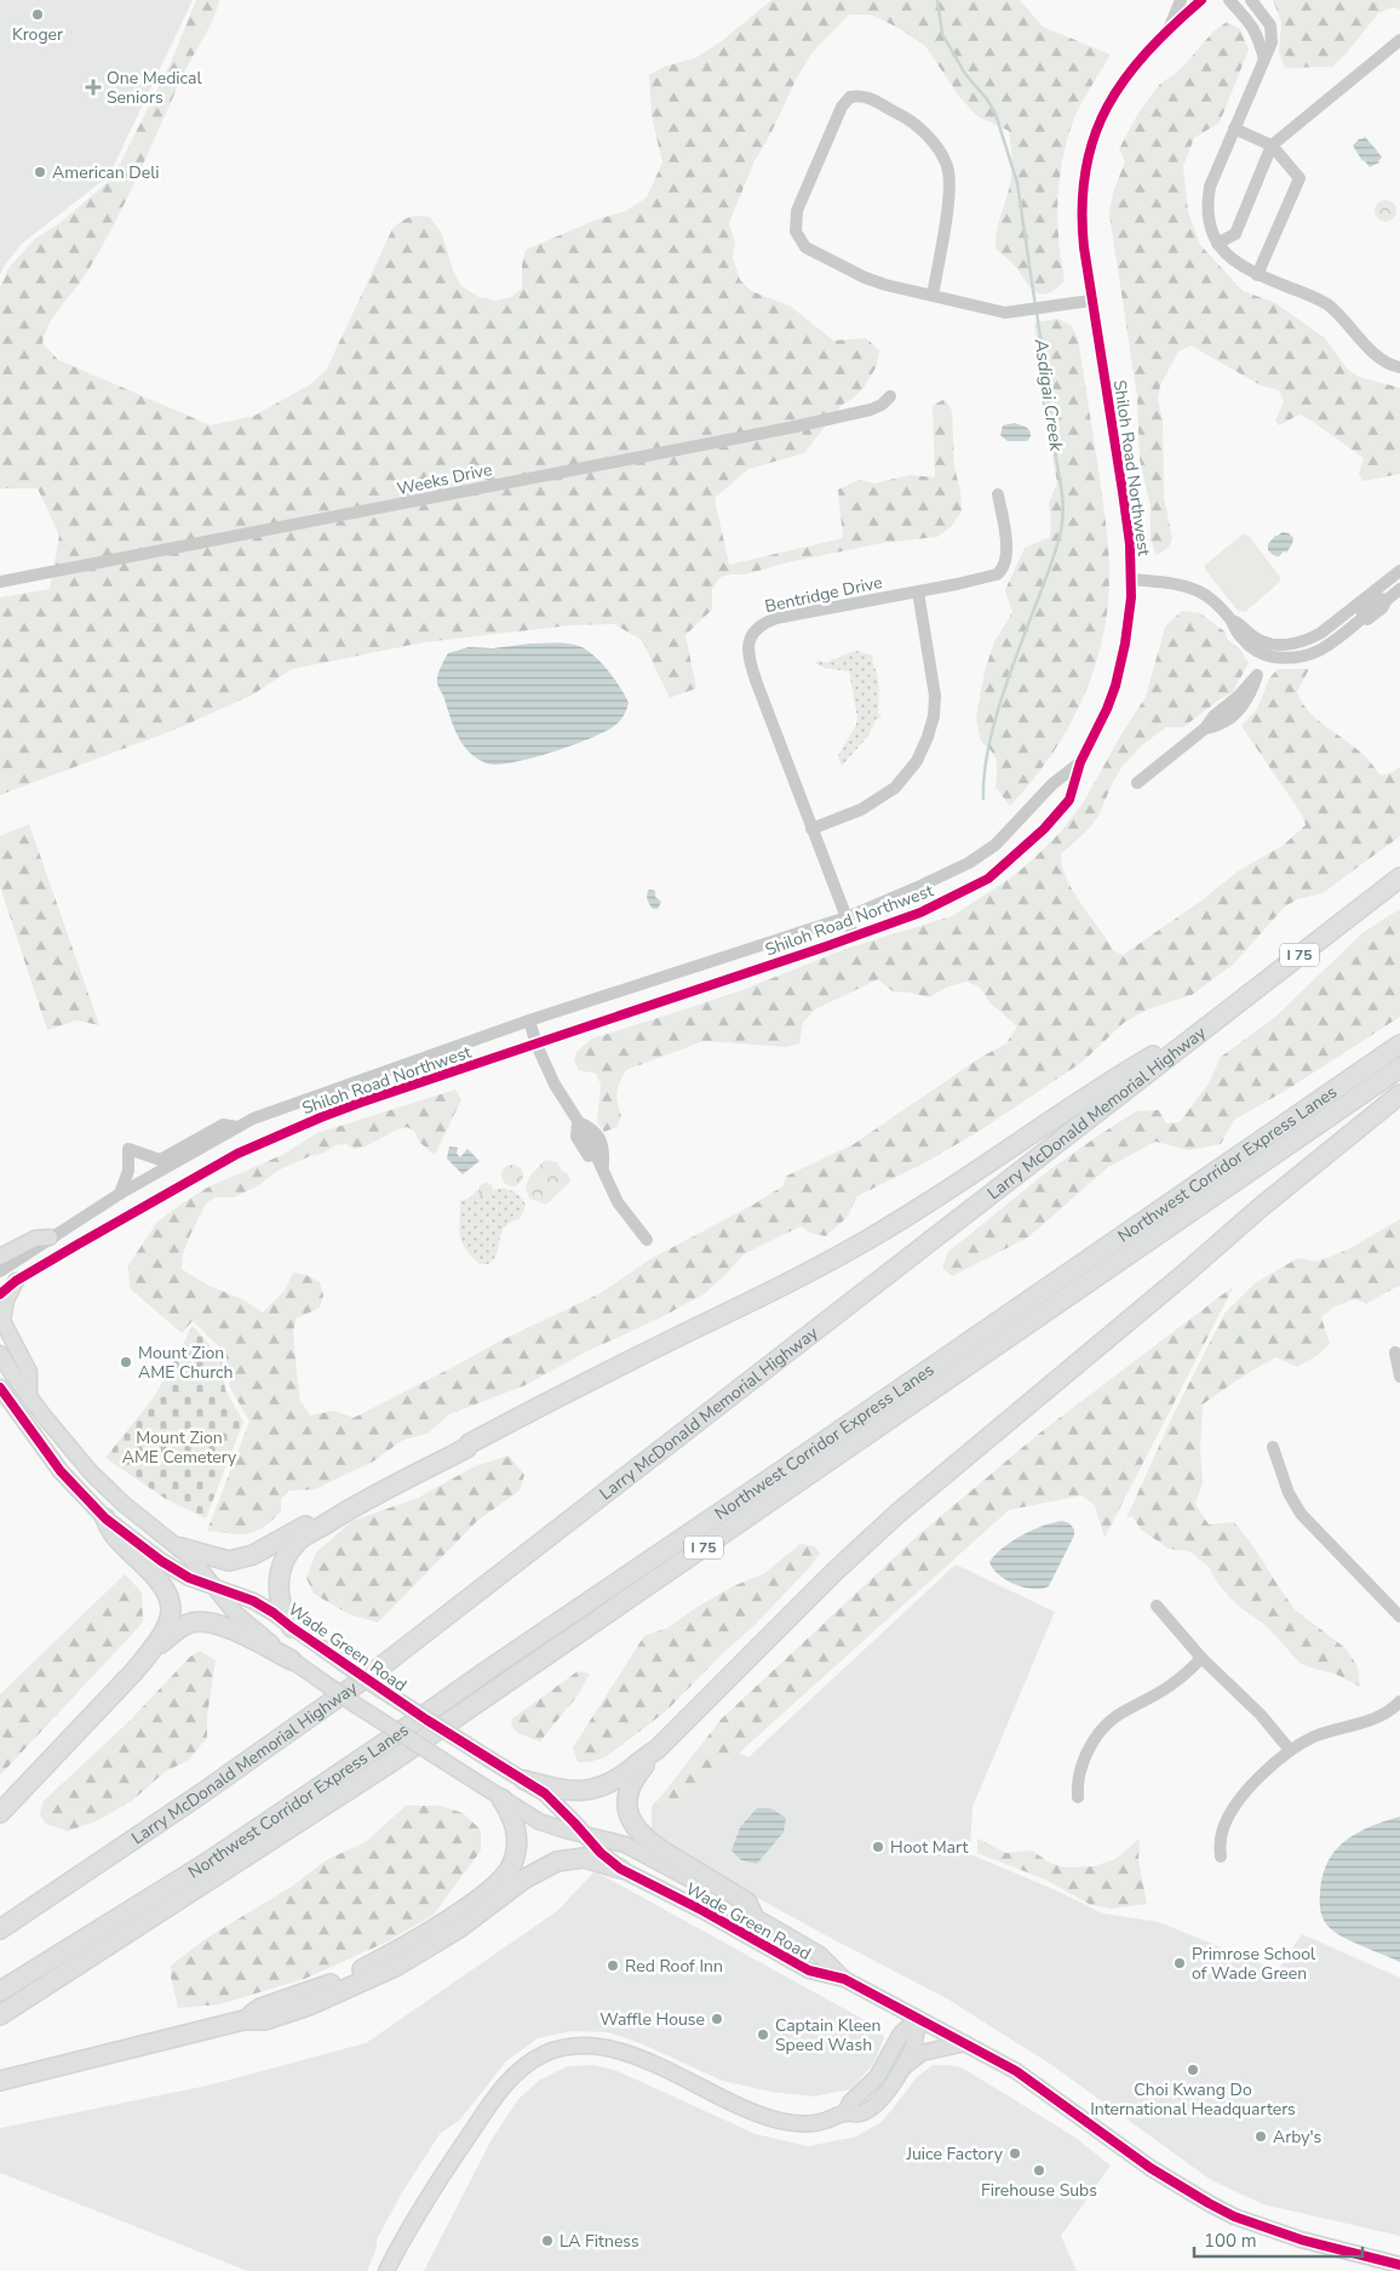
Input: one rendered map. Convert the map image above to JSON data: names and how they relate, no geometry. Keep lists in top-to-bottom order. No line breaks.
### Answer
{"streets":{"highway":["I 75","Larry McDonald Memorial Highway","Northwest Corridor Express Lanes"],"main road":["Wade Green Road"],"street":["Shiloh Road Northwest","Weeks Drive","Bentridge Drive"]},"crossings":[["Shiloh Road Northwest","Bentridge Drive"]],"water":["Asdigai Creek"],"parks":["Mount Zion AME Cemetery"],"places":{"other":["Kroger","American Deli","Mount Zion AME Church","Hoot Mart","Primrose School of Wade Green","Red Roof Inn","Waffle House","Captain Kleen Speed Wash","Choi Kwang Do International Headquarters","Arby's","Juice Factory","Firehouse Subs","LA Fitness"],"health":["One Medical Seniors"]},"scale_bar":"100 m"}
